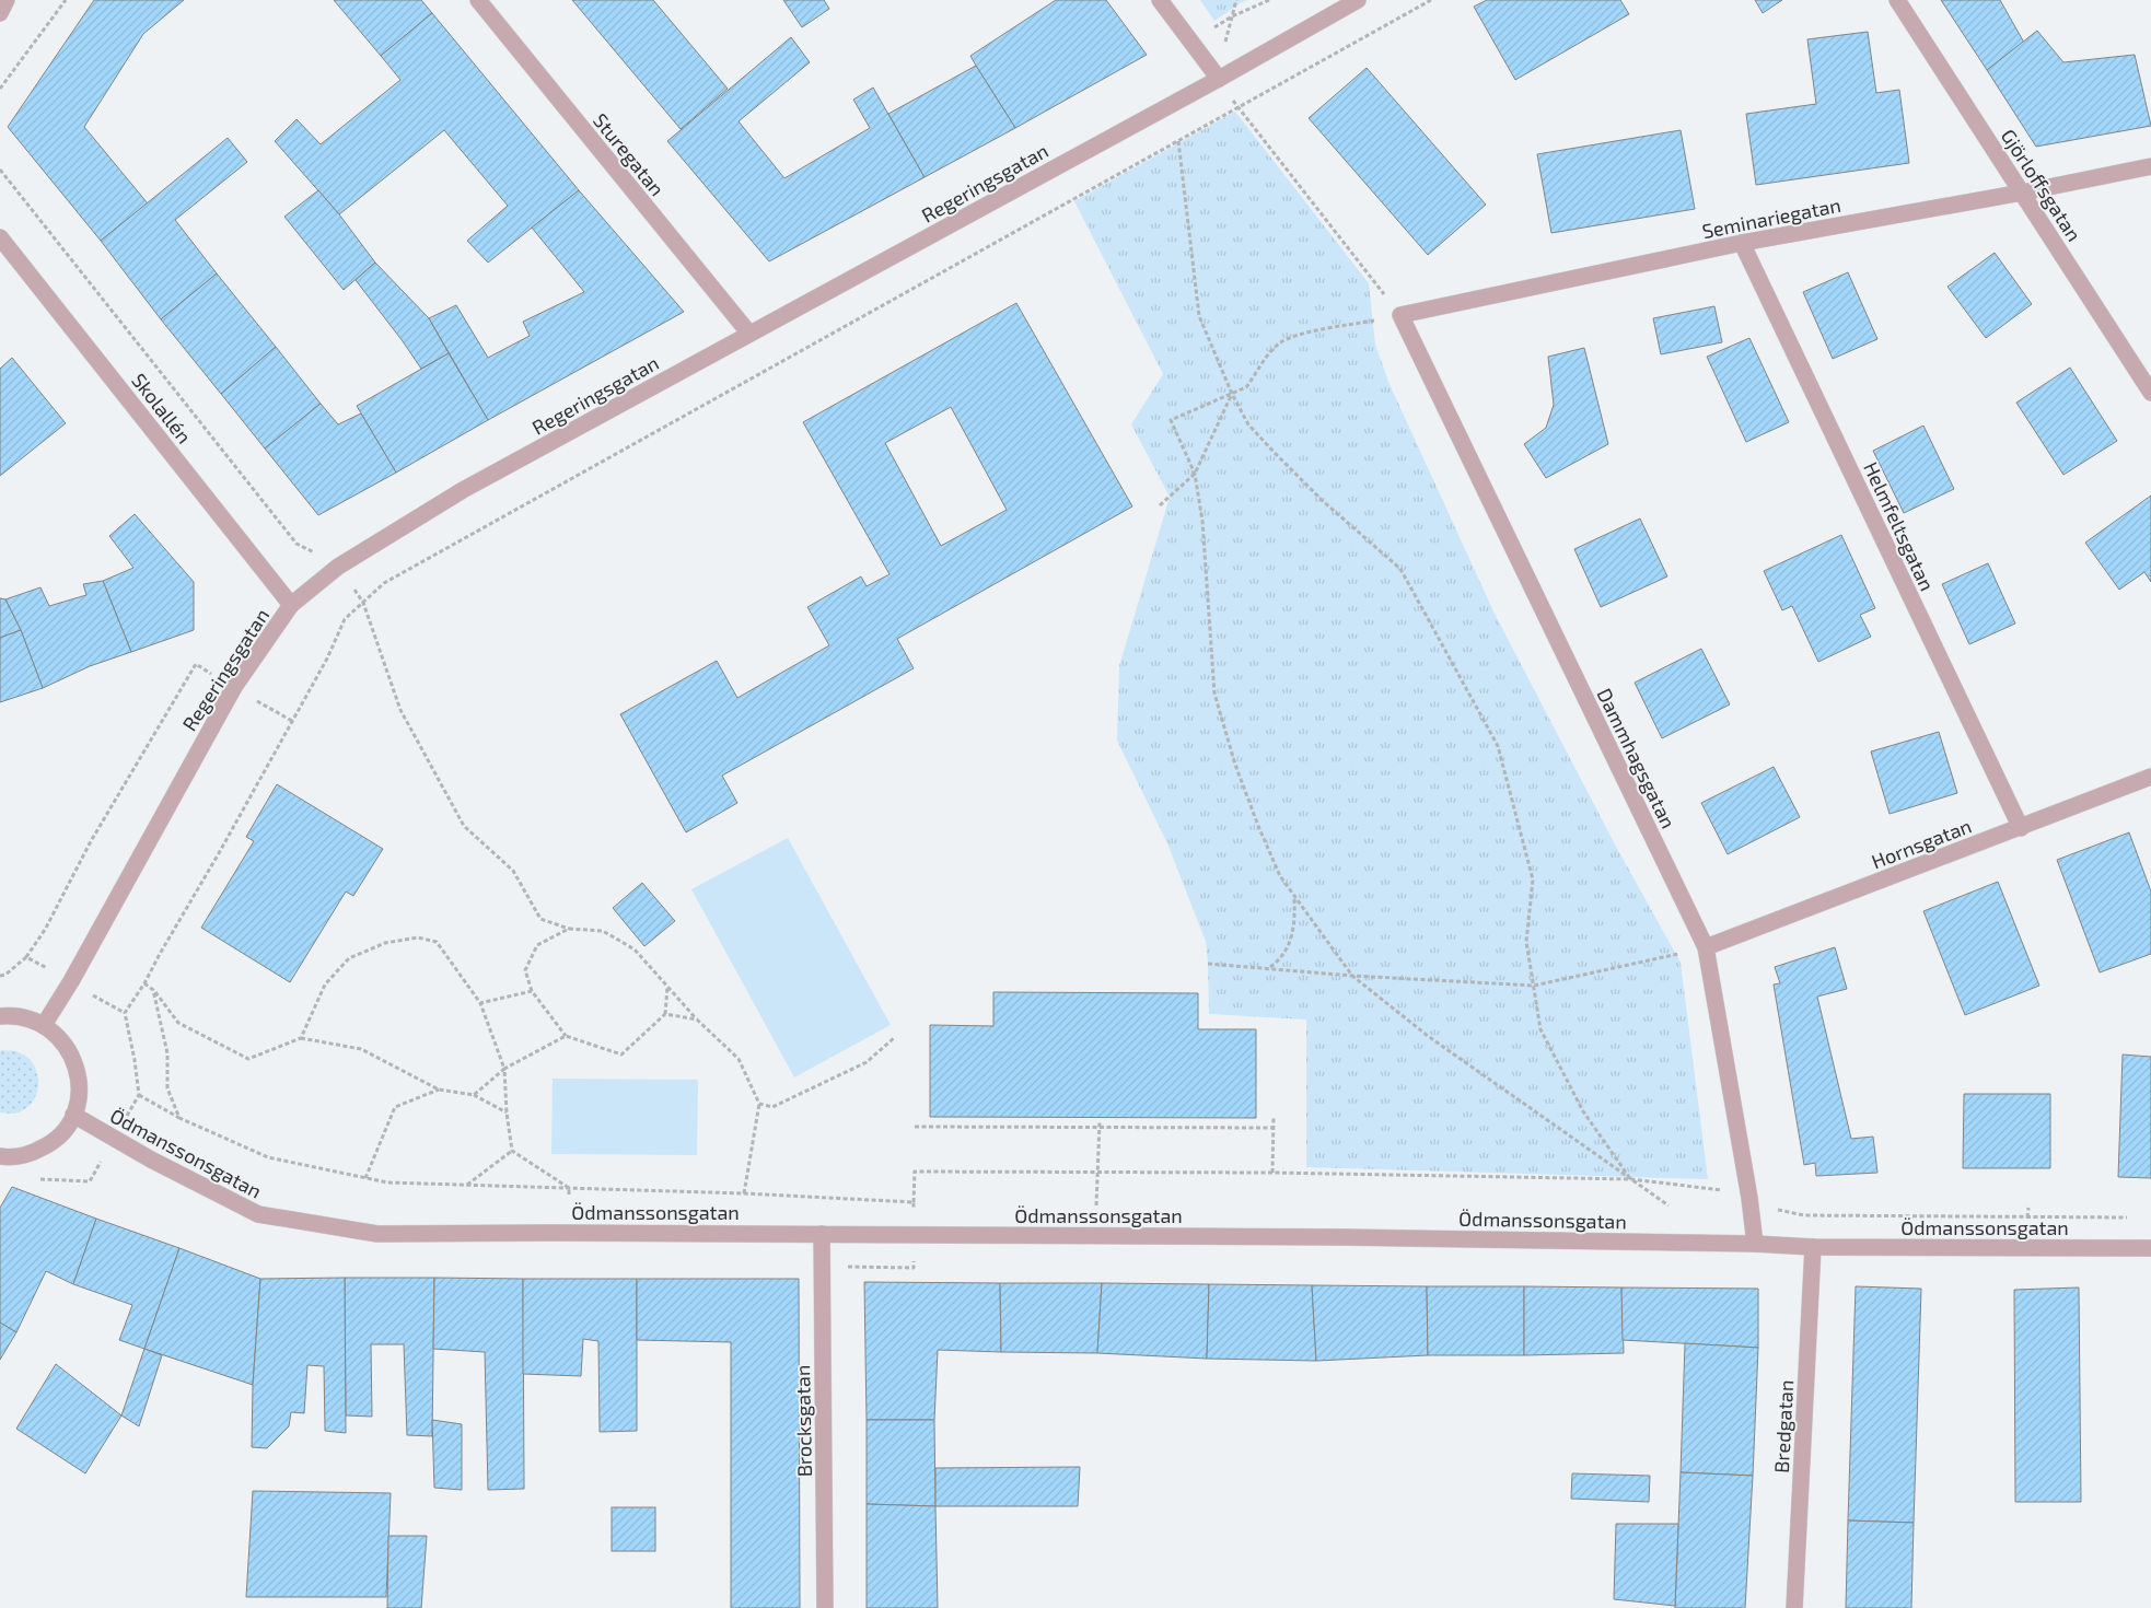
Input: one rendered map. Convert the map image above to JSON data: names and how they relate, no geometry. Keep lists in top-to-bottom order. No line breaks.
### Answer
{"streets":{"street":["Sturegatan","Regeringsgatan","Gjörloffsgatan","Seminariegatan","Skolallén","Helmfeltsgatan","Dammhagsgatan","Hornsgatan","Ödmanssonsgatan","Brocksgatan","Bredgatan"]},"crossings":[["Sturegatan","Regeringsgatan"],["Regeringsgatan","Skolallén"],["Gjörloffsgatan","Seminariegatan"],["Seminariegatan","Helmfeltsgatan"],["Seminariegatan","Dammhagsgatan"],["Helmfeltsgatan","Hornsgatan"],["Dammhagsgatan","Hornsgatan"],["Dammhagsgatan","Ödmanssonsgatan"],["Ödmanssonsgatan","Brocksgatan"],["Ödmanssonsgatan","Bredgatan"]]}
